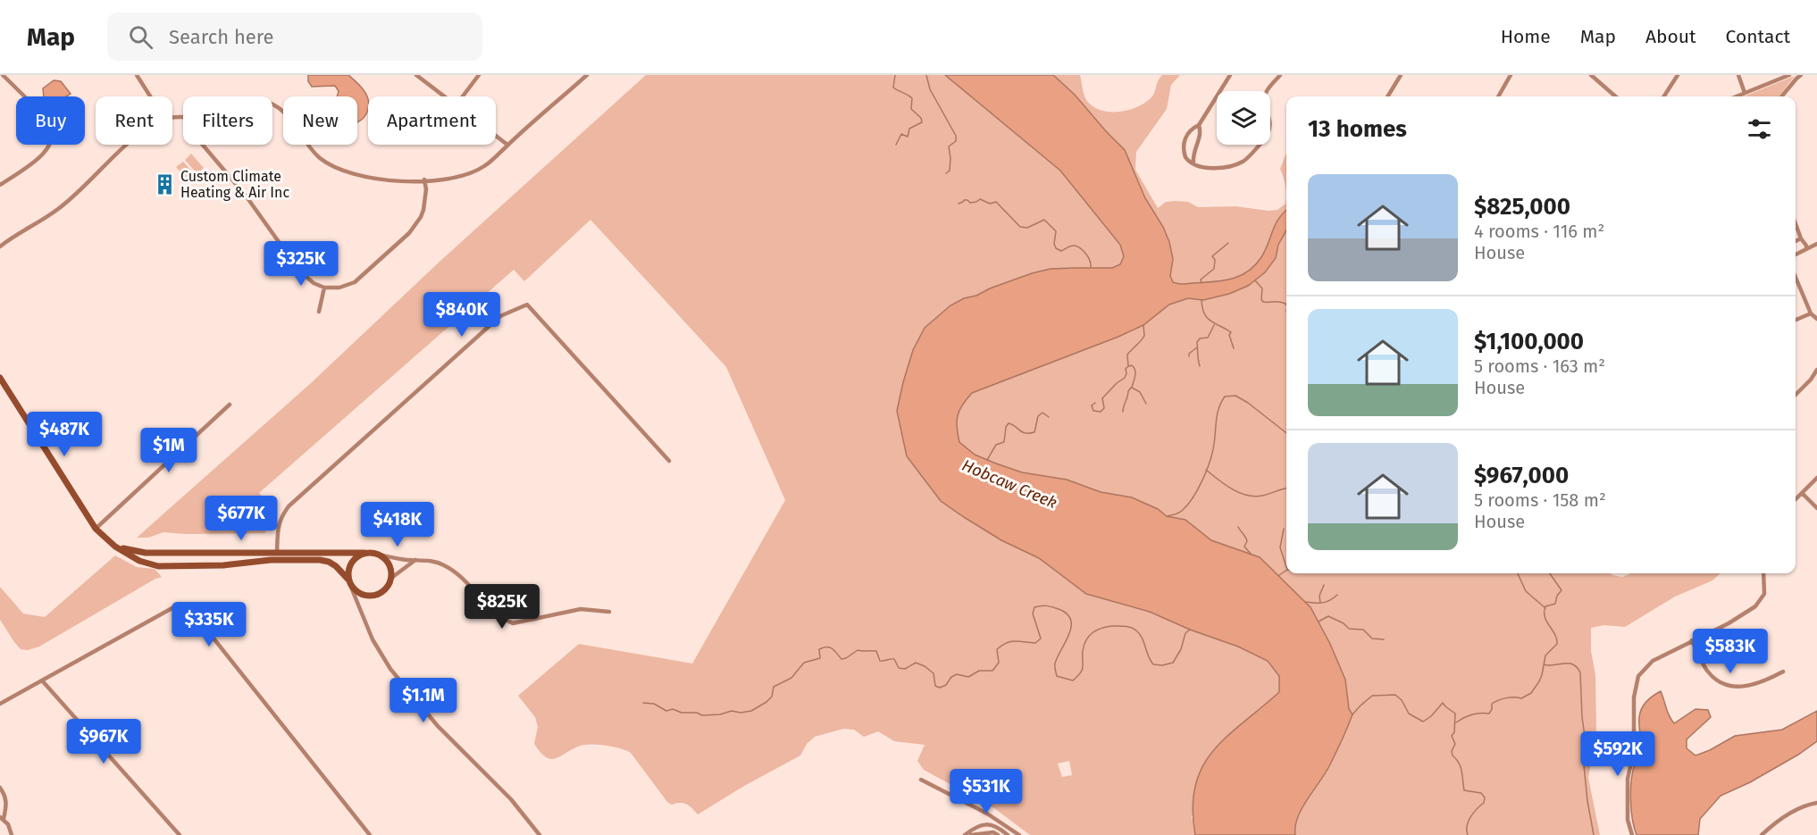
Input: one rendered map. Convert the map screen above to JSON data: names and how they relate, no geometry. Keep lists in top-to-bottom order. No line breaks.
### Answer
{"water":["Hobcaw Creek"],"places":{"building":["Custom Climate Heating & Air Inc"]},"page":{"header":"Map","search":"Search here","nav":["Home","Map","About","Contact"],"chip":["Buy","Rent","Filters","New","Apartment"],"heading":"13 homes","list":[{"name":"$825,000","note":"4 rooms · 116 m² · House"},{"name":"$1,100,000","note":"5 rooms · 163 m² · House"},{"name":"$967,000","note":"5 rooms · 158 m² · House"}],"price":["$325K","$840K","$487K","$1M","$677K","$418K","$825K","$335K","$583K","$1.1M","$967K","$592K","$531K"]}}
